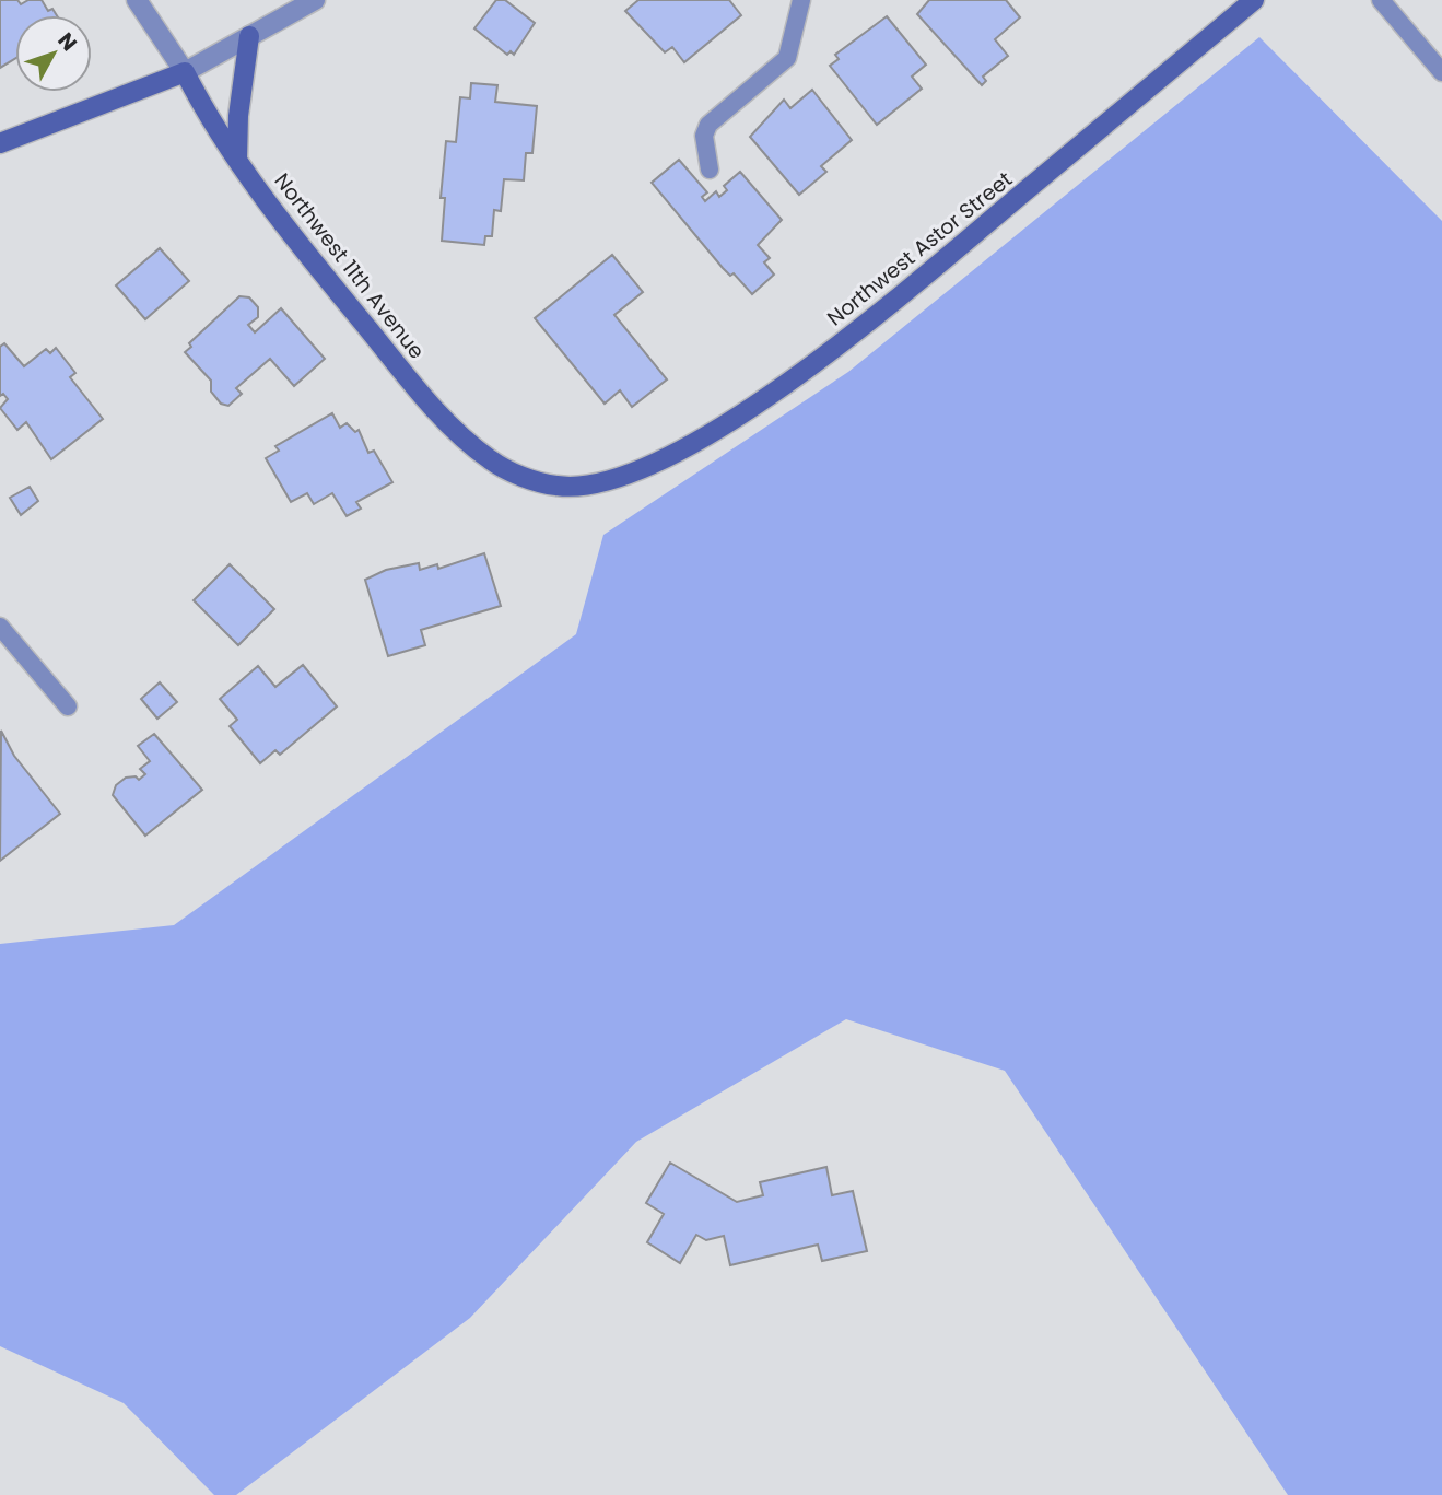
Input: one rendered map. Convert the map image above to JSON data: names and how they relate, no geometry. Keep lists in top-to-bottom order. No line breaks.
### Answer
{"streets":{"street":["Northwest Astor Street","Northwest 11th Avenue"]},"crossings":[["Northwest Astor Street","Northwest 11th Avenue"]],"north":"top right"}
